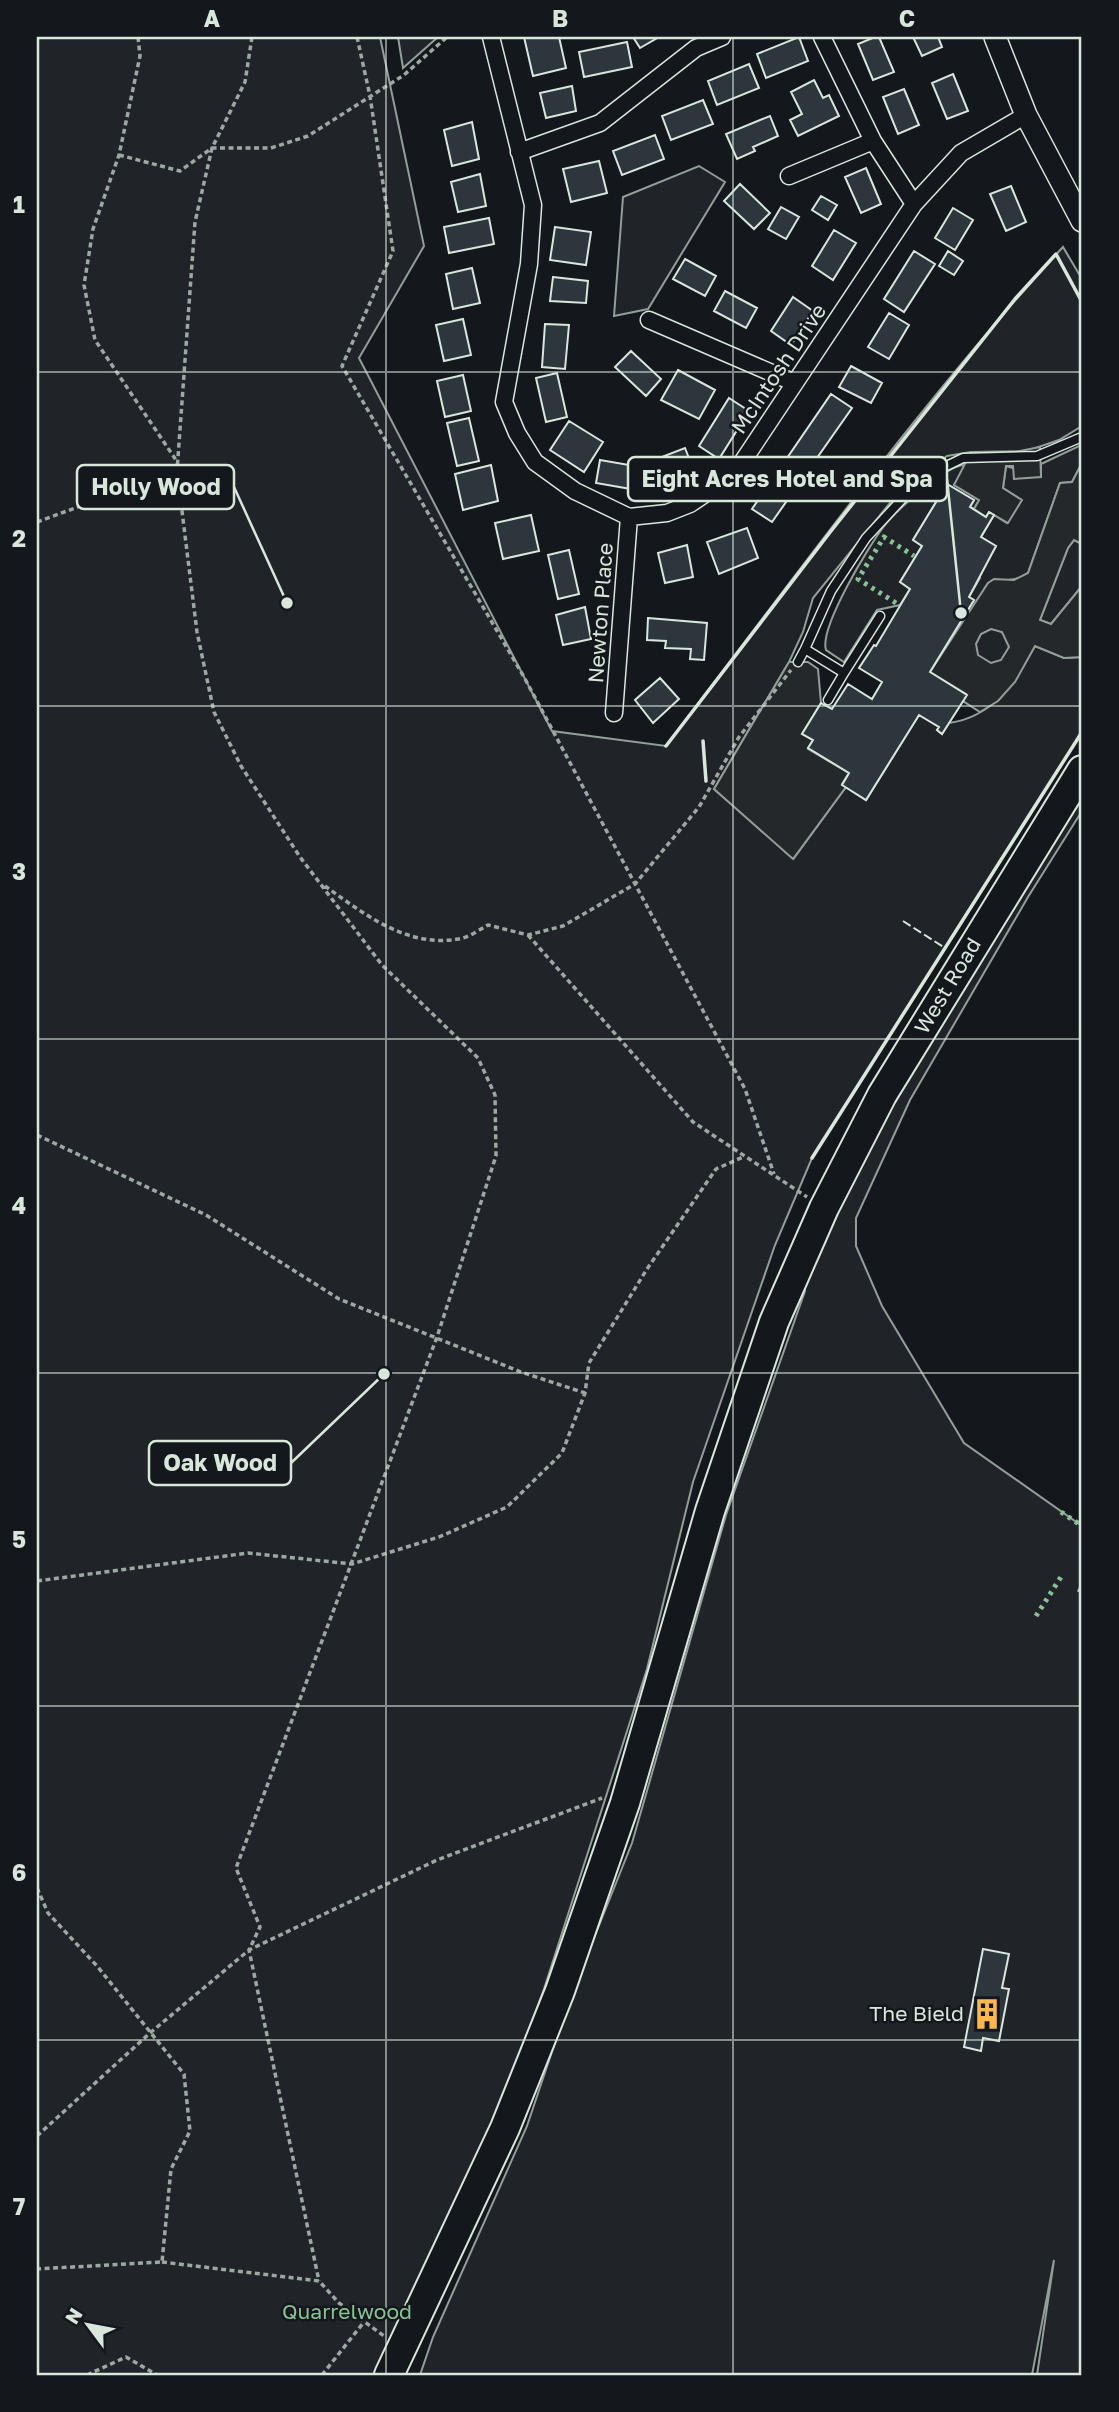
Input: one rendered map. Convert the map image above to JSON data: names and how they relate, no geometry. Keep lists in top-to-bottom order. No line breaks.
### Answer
{"streets":{"highway":["West Road"],"street":["McIntosh Drive","Newton Place"]},"crossings":[["McIntosh Drive","Newton Place"]],"parks":["Quarrelwood"],"places":{"other":["Holly Wood","Eight Acres Hotel and Spa","Oak Wood"],"building":["The Bield"]},"north":"top left","grid":{"columns":["A","B","C"],"rows":["1","2","3","4","5","6","7"]}}
